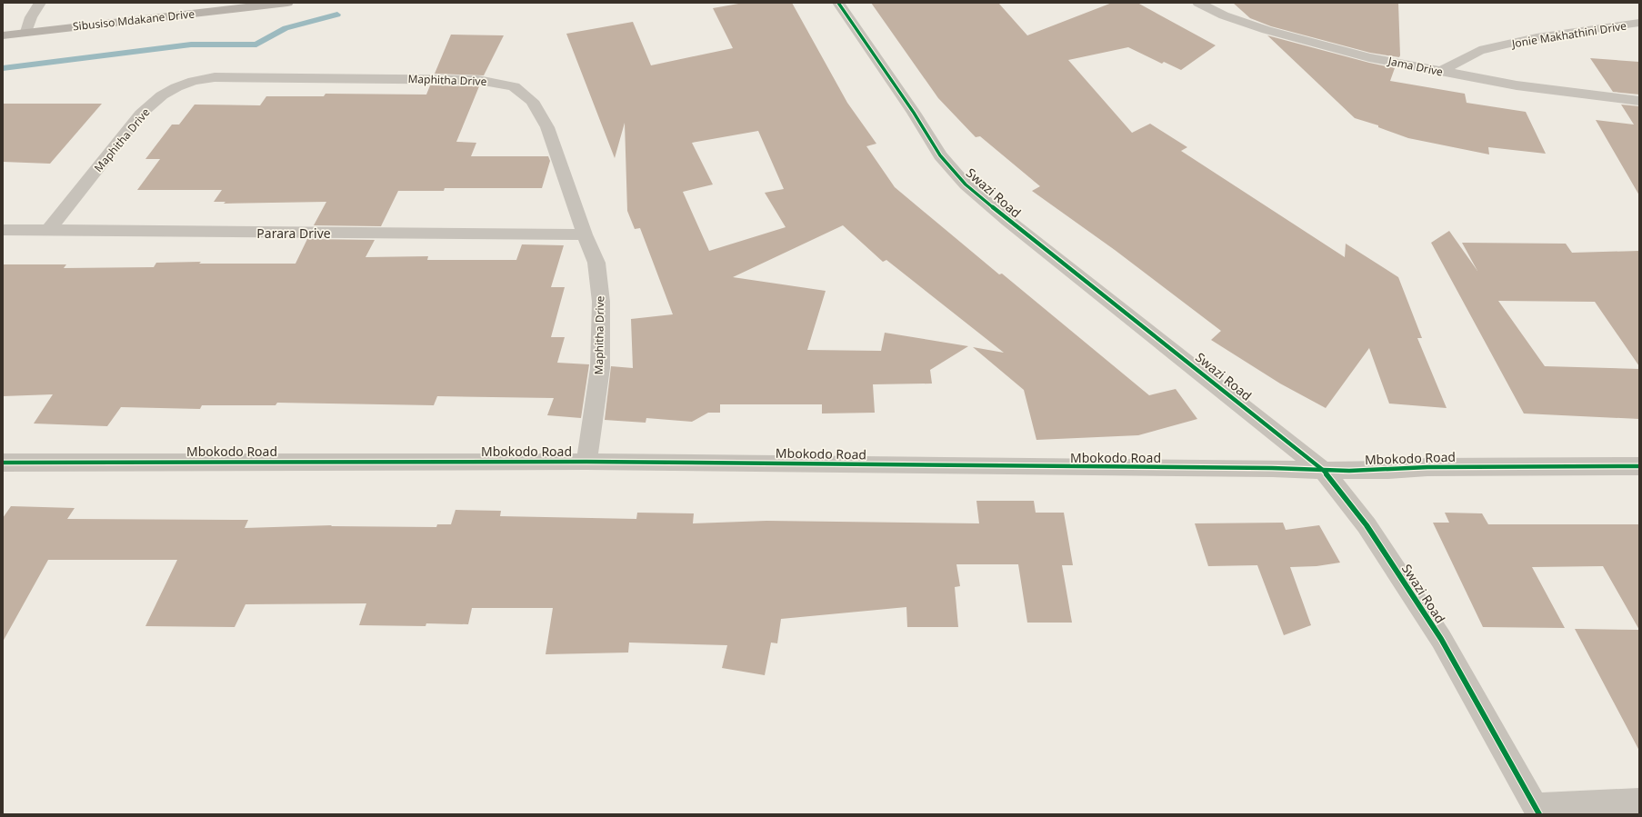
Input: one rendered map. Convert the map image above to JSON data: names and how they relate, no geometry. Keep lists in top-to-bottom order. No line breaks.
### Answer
{"streets":{"street":["Sibusiso Mdakane Drive","Jonie Makhathini Drive","Jama Drive","Maphitha Drive","Swazi Road","Parara Drive","Mbokodo Road"]},"crossings":[["Jonie Makhathini Drive","Jama Drive"],["Maphitha Drive","Parara Drive"],["Maphitha Drive","Mbokodo Road"],["Swazi Road","Mbokodo Road"]]}
